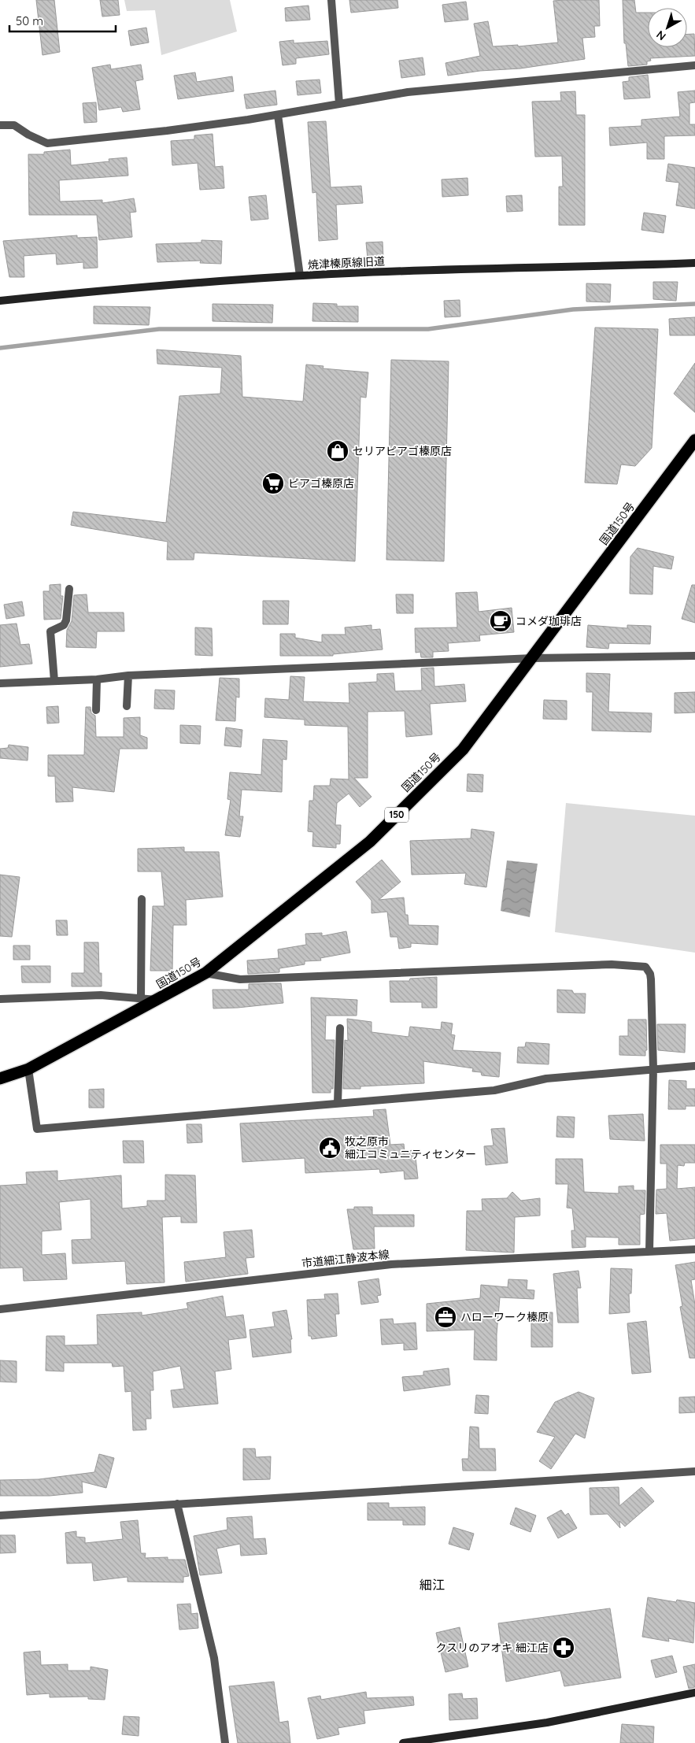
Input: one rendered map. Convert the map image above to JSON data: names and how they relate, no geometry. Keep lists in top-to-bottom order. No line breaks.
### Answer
{"streets":{"highway":["国道150号","150"],"street":["焼津榛原線旧道","市道細江静波本線"]},"districts":["細江"],"places":{"shop":["セリアピアゴ榛原店"],"supermarket":["ピアゴ榛原店"],"cafe":["コメダ珈琲店"],"public building":["牧之原市 細江コミュニティセンター"],"office":["ハローワーク榛原"],"pharmacy":["クスリのアオキ 細江店"]},"scale_bar":"50 m","north":"bottom left"}
